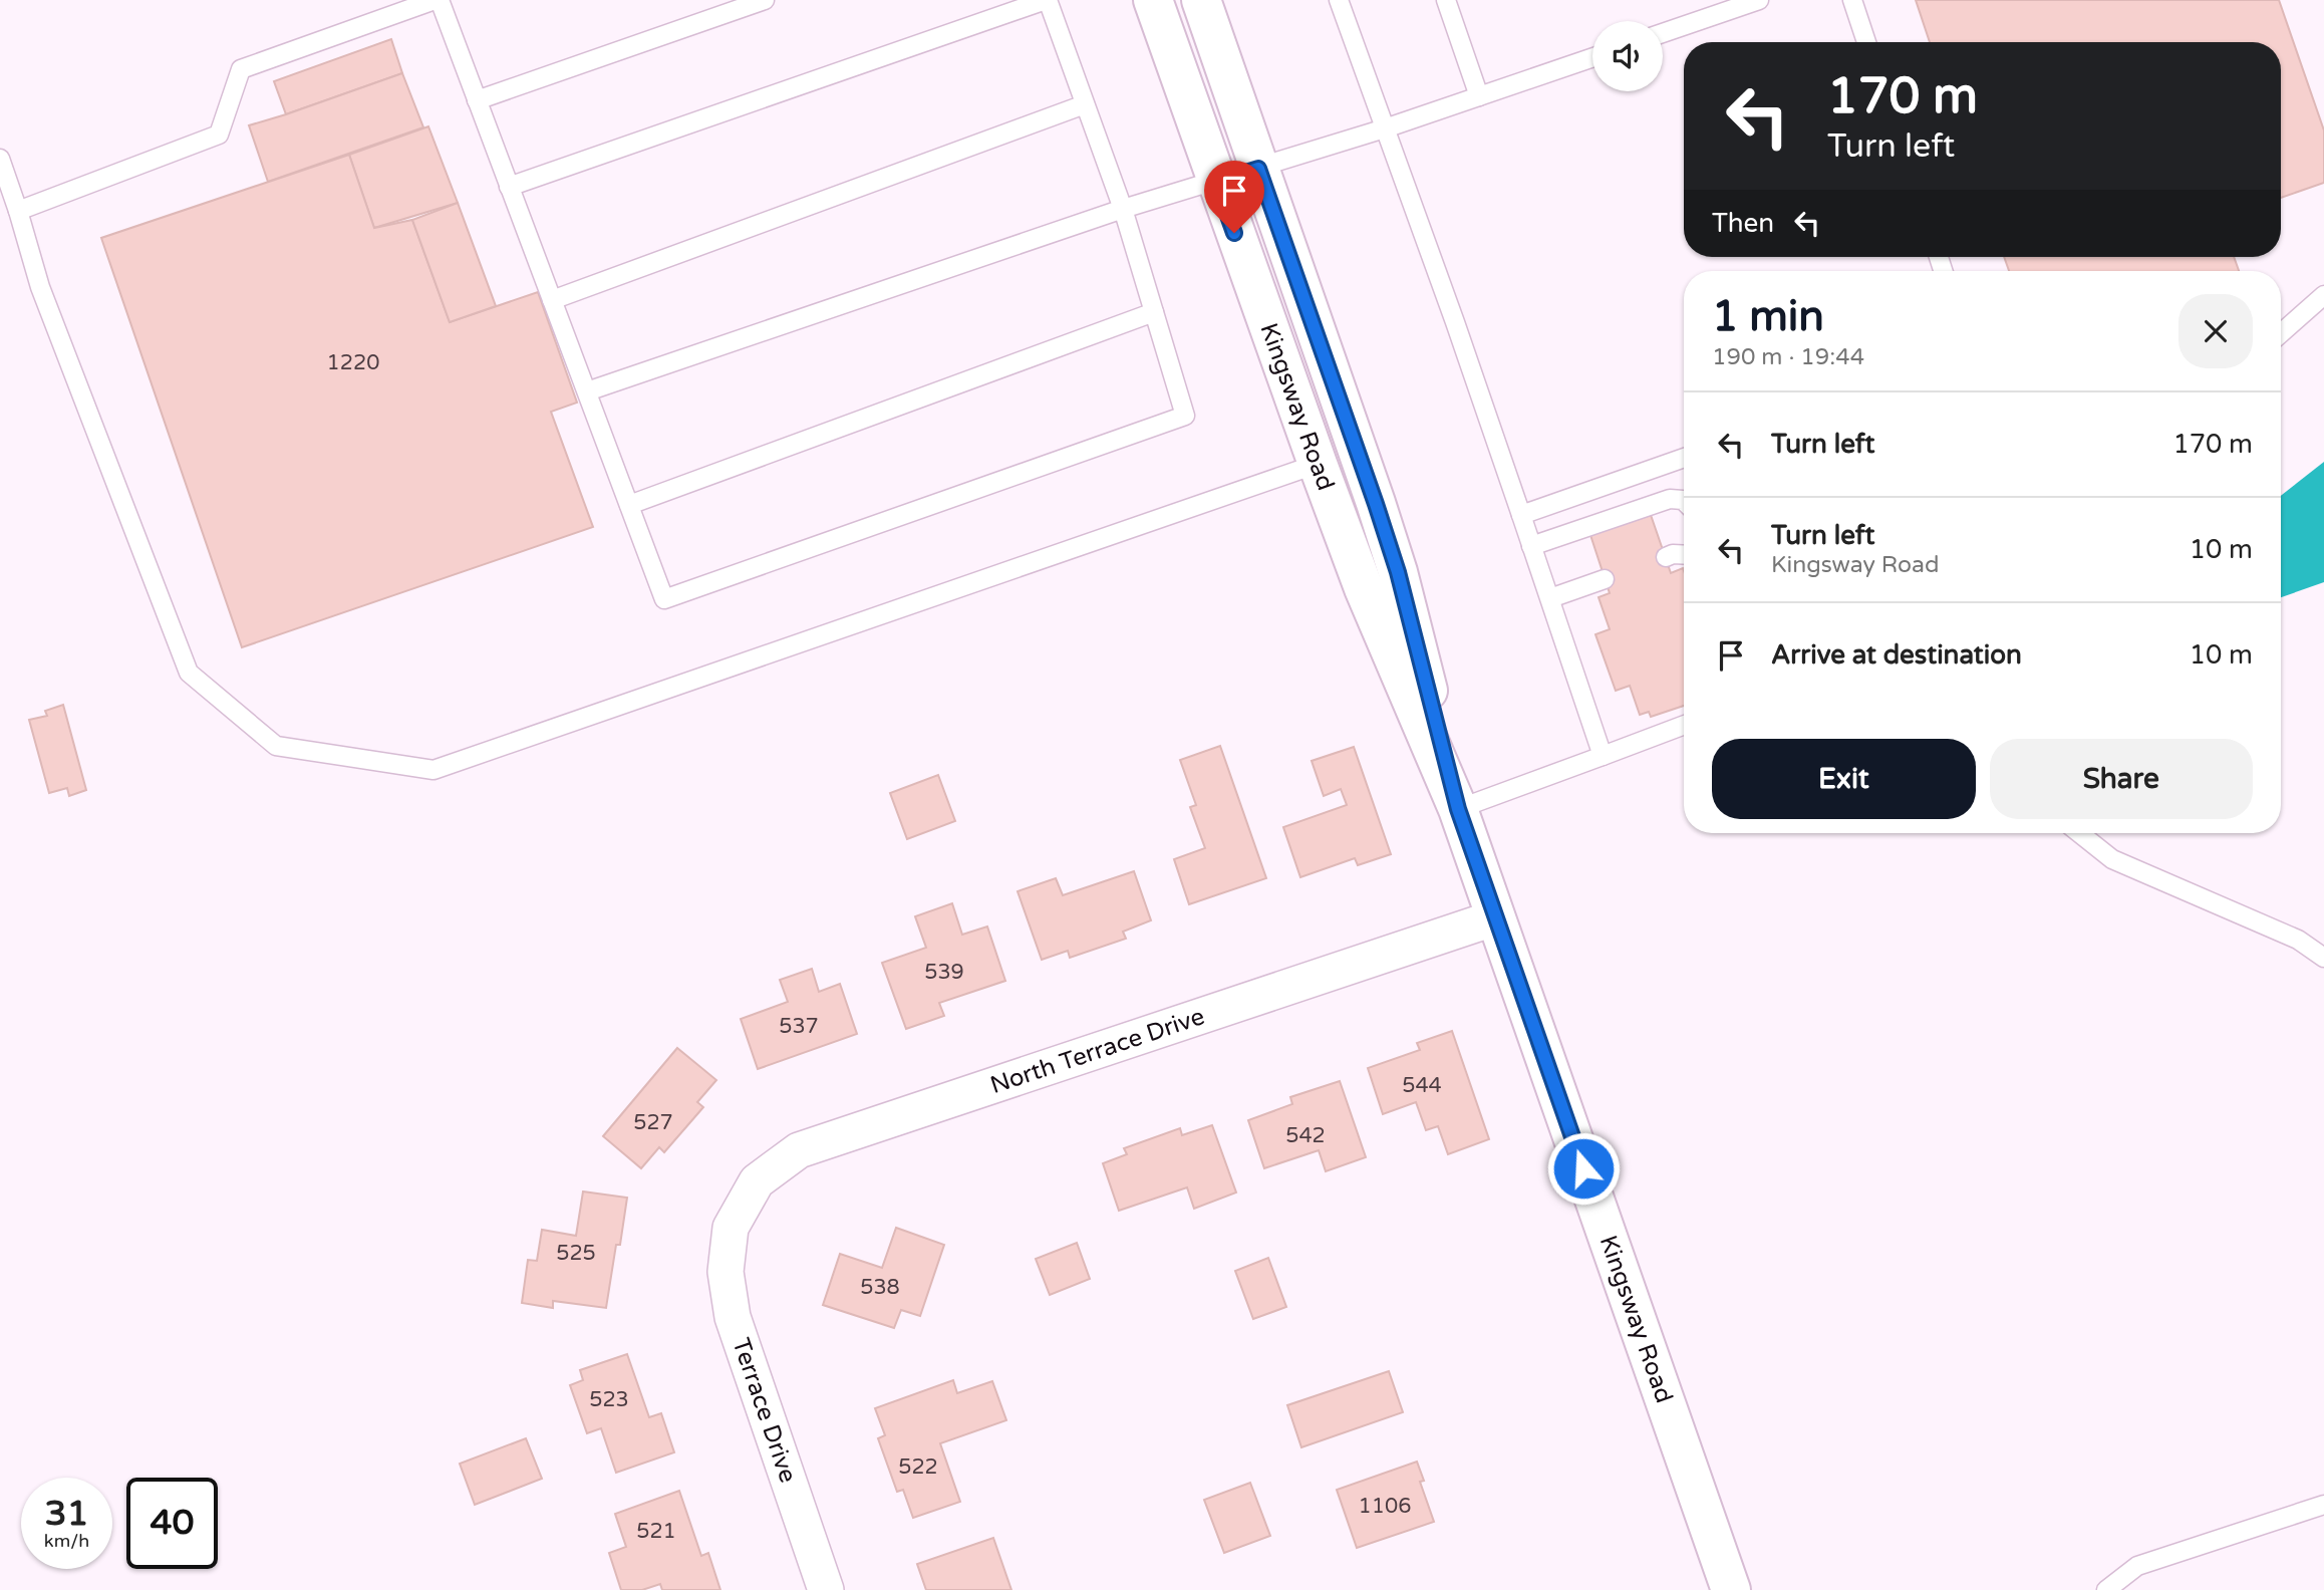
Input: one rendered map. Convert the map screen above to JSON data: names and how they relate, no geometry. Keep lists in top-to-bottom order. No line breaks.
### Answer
{"streets":{"street":["Kingsway Road","North Terrace Drive","Terrace Drive"]},"crossings":[["Kingsway Road","North Terrace Drive"],["North Terrace Drive","Terrace Drive"]],"house_numbers":["1220","539","537","544","527","542","525","538","523","522","1106","521"],"page":{"turn":["170 m","Turn left"],"then":"Then","heading":["1 min","190 m · 19:44"],"list":[{"name":"Turn left","value":"170 m"},{"name":"Turn left","note":"Kingsway Road","value":"10 m"},{"name":"Arrive at destination","value":"10 m"}],"buttons":["Exit","Share"],"speed":"31 km/h","limit":"40"}}
